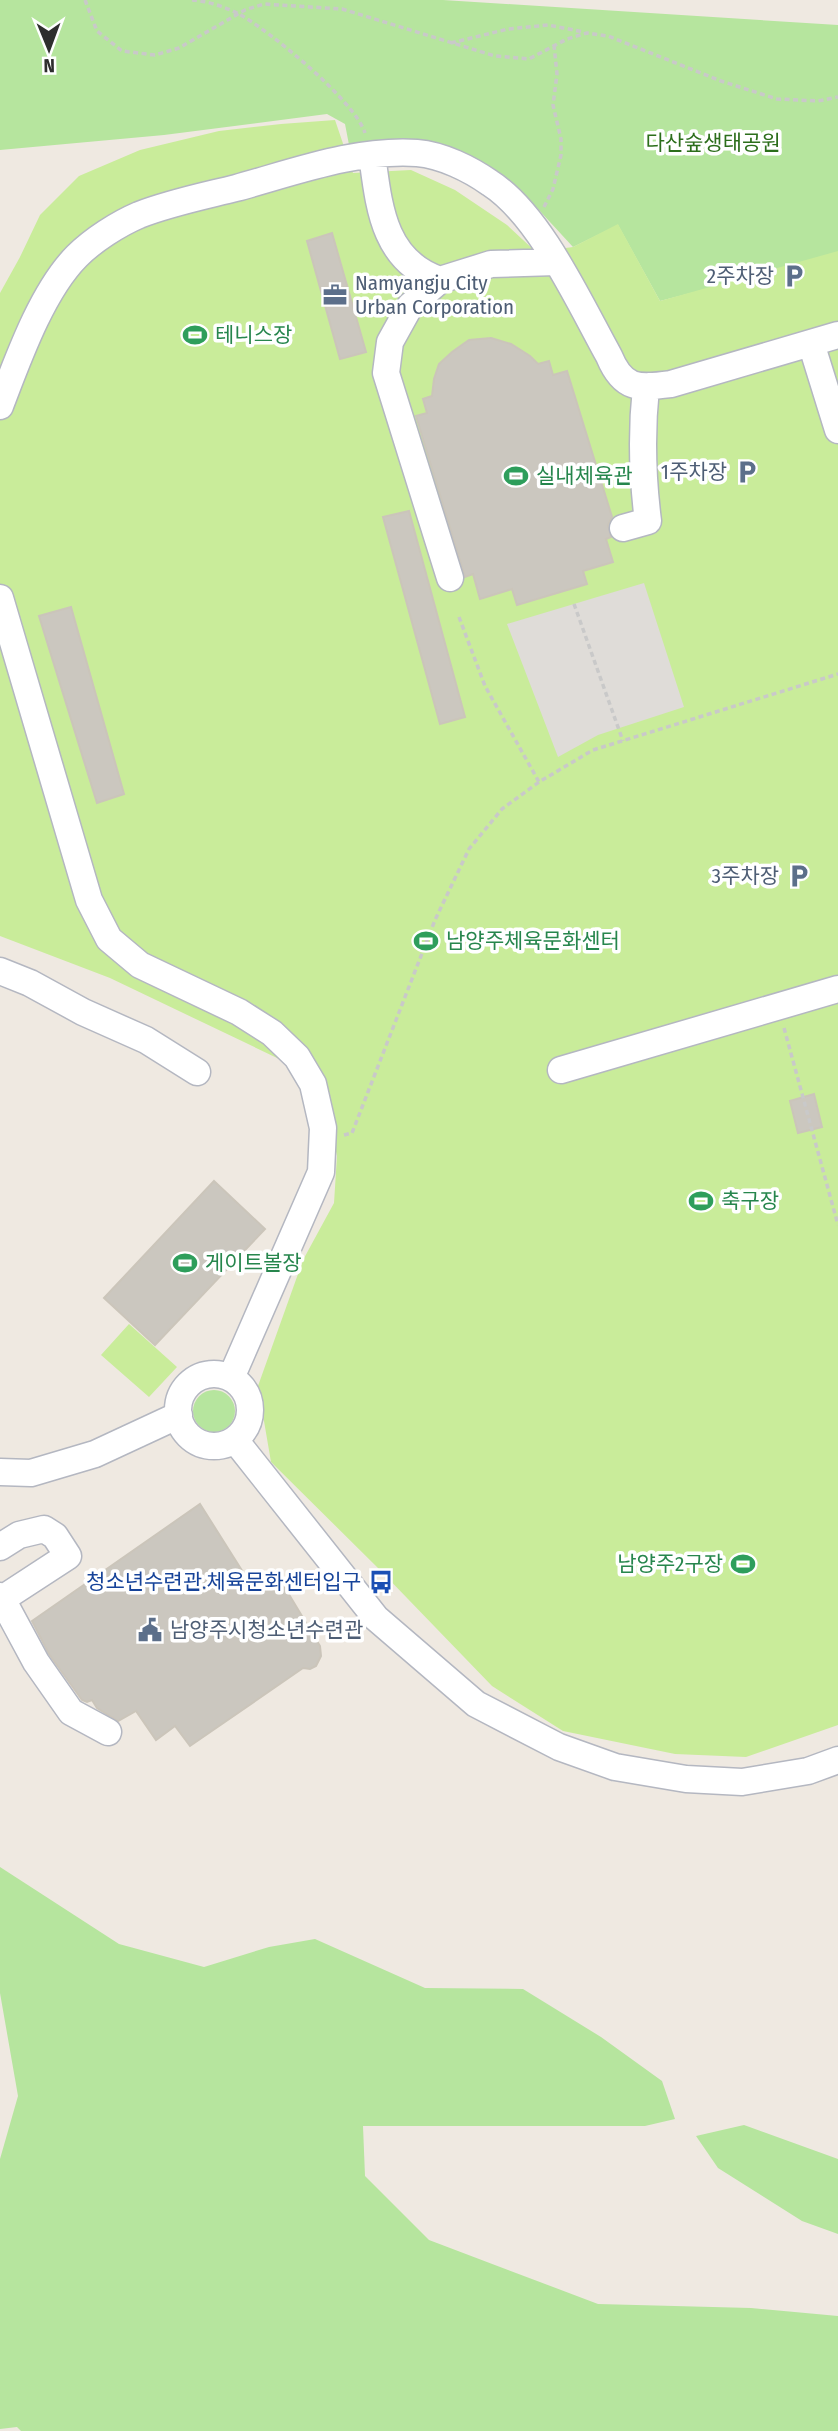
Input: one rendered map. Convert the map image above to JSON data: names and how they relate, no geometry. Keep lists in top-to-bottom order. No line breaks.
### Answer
{"parks":["다산숲생태공원"],"places":{"parking":["2주차장","1주차장","3주차장"],"office":["Namyangju City Urban Corporation"],"sports":["테니스장","실내체육관","남양주체육문화센터","축구장","게이트볼장","남양주2구장"],"bus stop":["청소년수련관.체육문화센터입구"],"public building":["남양주시청소년수련관"]},"north":"bottom"}
